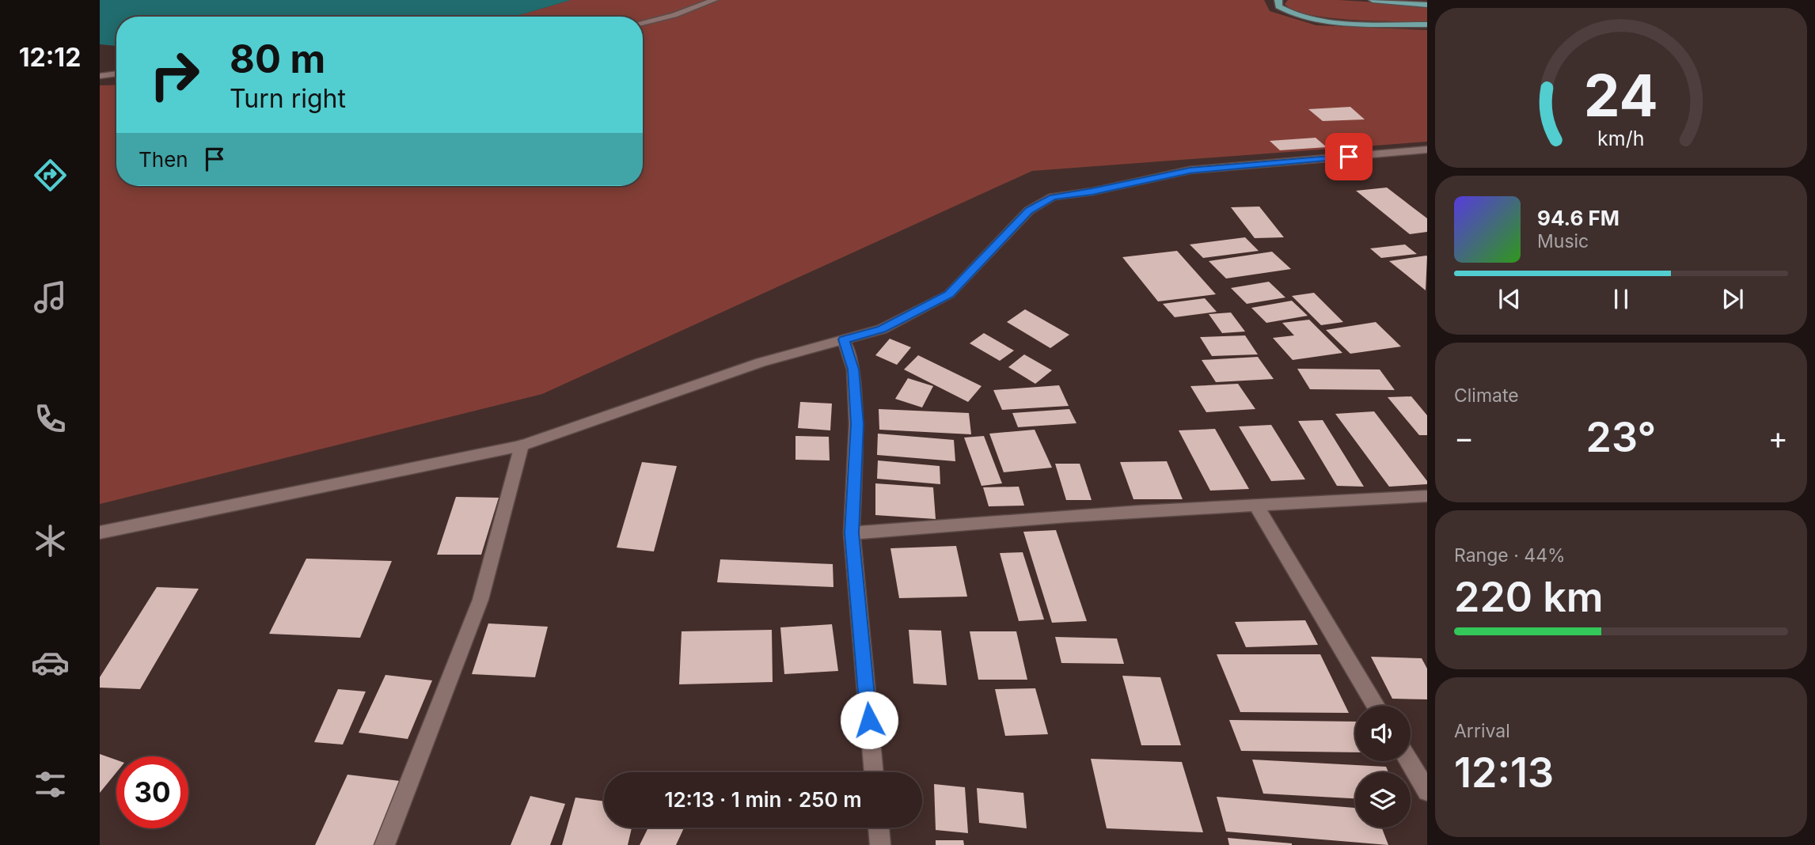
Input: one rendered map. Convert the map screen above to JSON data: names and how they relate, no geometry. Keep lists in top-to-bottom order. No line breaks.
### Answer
{"page":{"tabs":"12:12","turn":["80 m","Turn right"],"then":"Then","song":["94.6 FM","Music"],"tile":["Climate",["Range · 44%","220 km"],["Arrival","12:13"]],"heat":["−","23°","+"],"limit":"30","trip":"12:13 · 1 min · 250 m","gauge":["24","km/h"]}}
